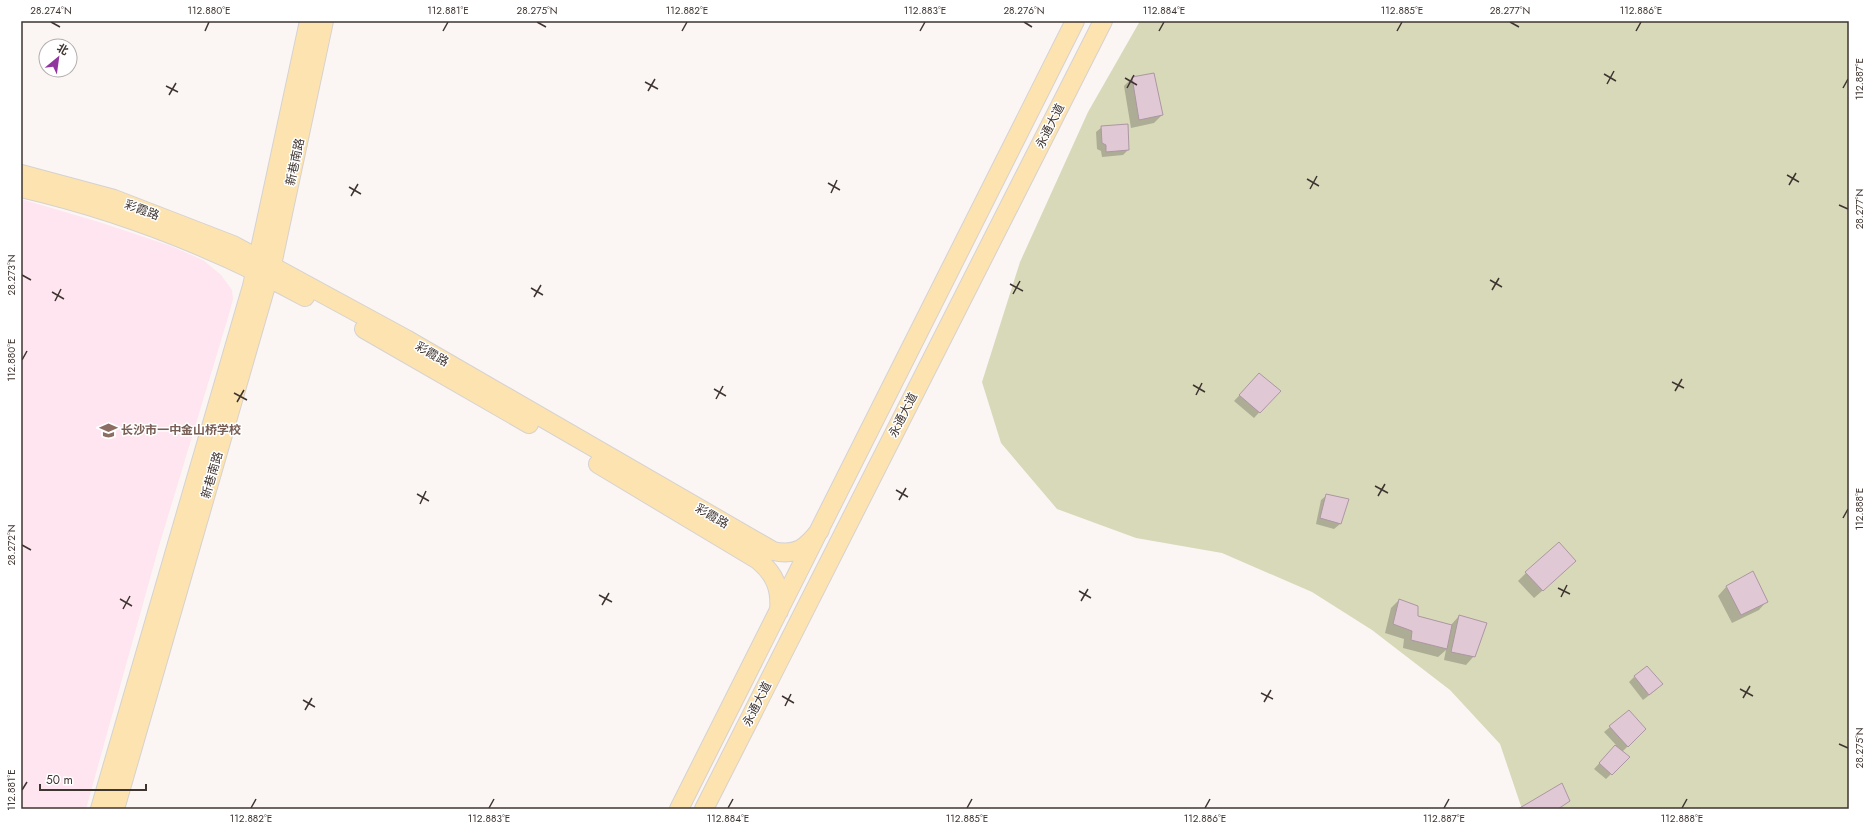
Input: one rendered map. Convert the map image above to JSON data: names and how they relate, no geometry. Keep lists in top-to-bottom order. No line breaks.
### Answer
{"streets":{"main road":["永通大道","新巷南路","彩霞路"]},"crossings":[["永通大道","彩霞路"],["新巷南路","彩霞路"]],"places":{"school or university":["长沙市一中金山桥学校"]},"scale_bar":"50 m","north":"top right","coordinates":["28.274°N","112.880°E","112.881°E","28.275°N","112.882°E","112.883°E","28.276°N","112.884°E","112.885°E","28.277°N","112.886°E","112.887°E","28.273°N","112.888°E","28.272°N"]}
